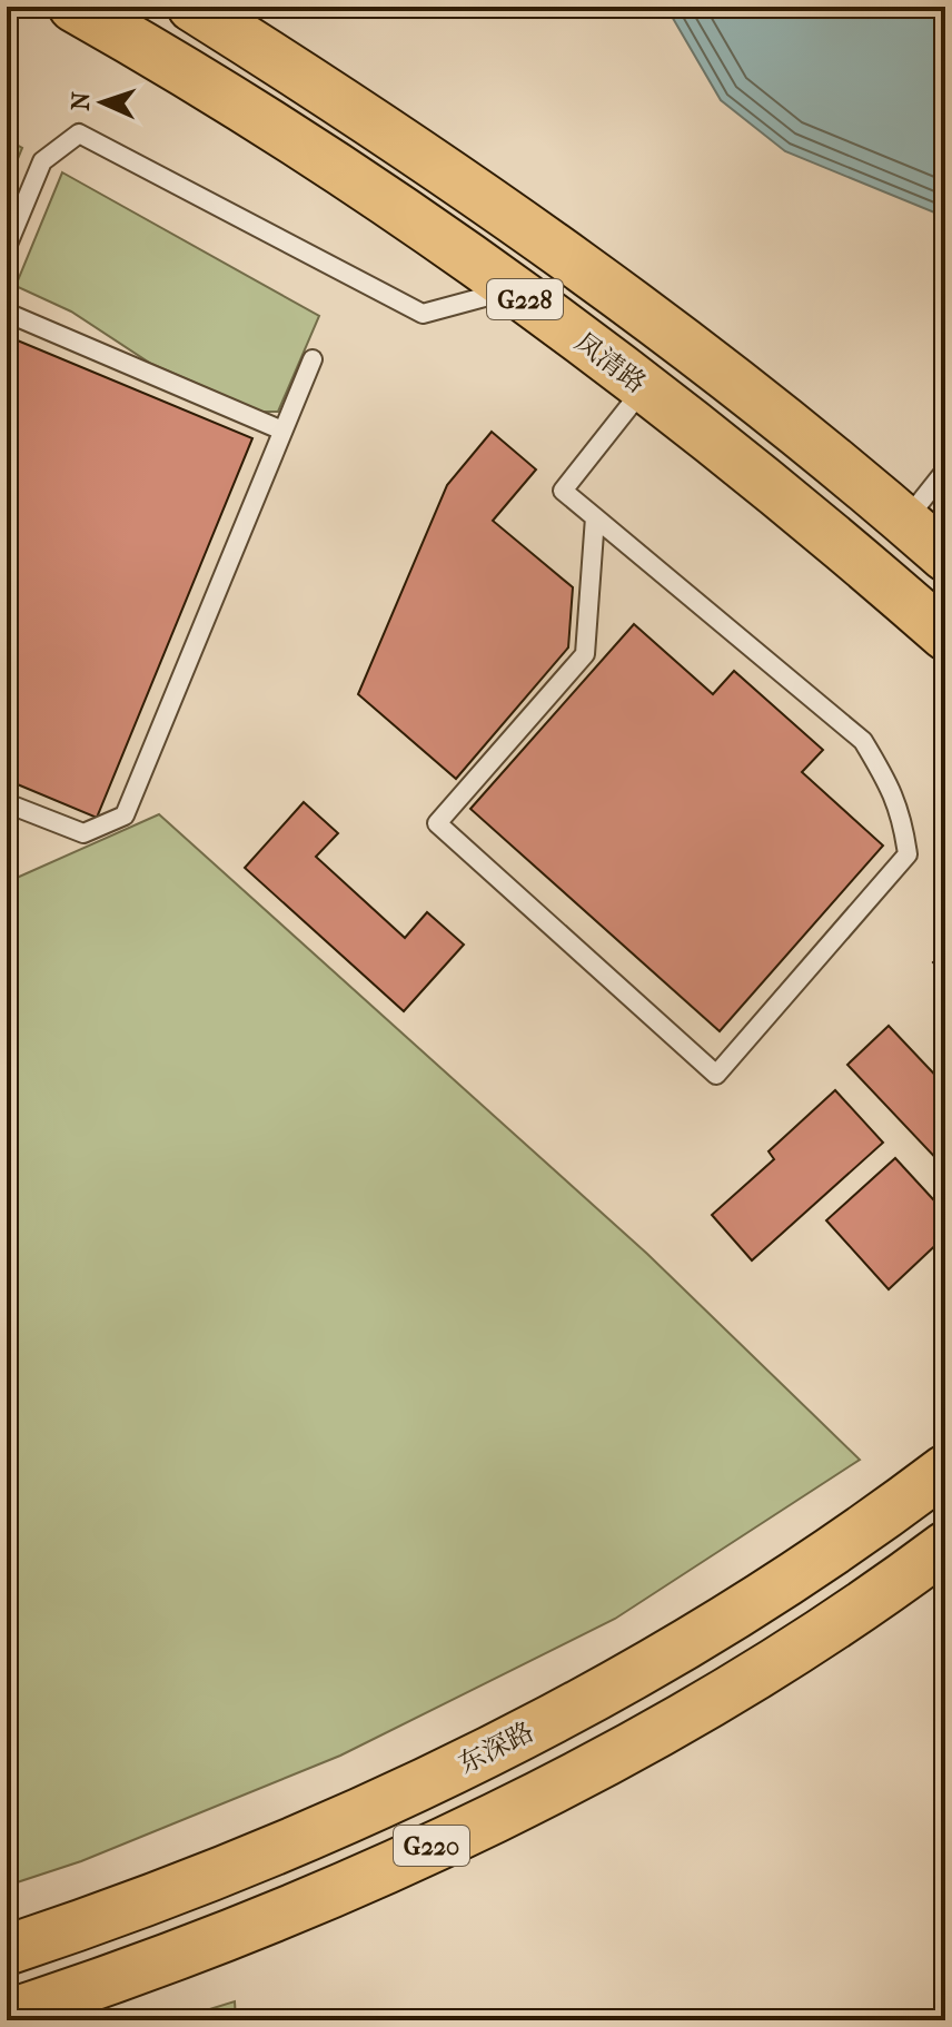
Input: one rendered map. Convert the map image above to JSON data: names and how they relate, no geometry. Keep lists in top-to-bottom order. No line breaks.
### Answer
{"streets":{"highway":["G228","凤清路","东深路","G220"]},"north":"left"}
